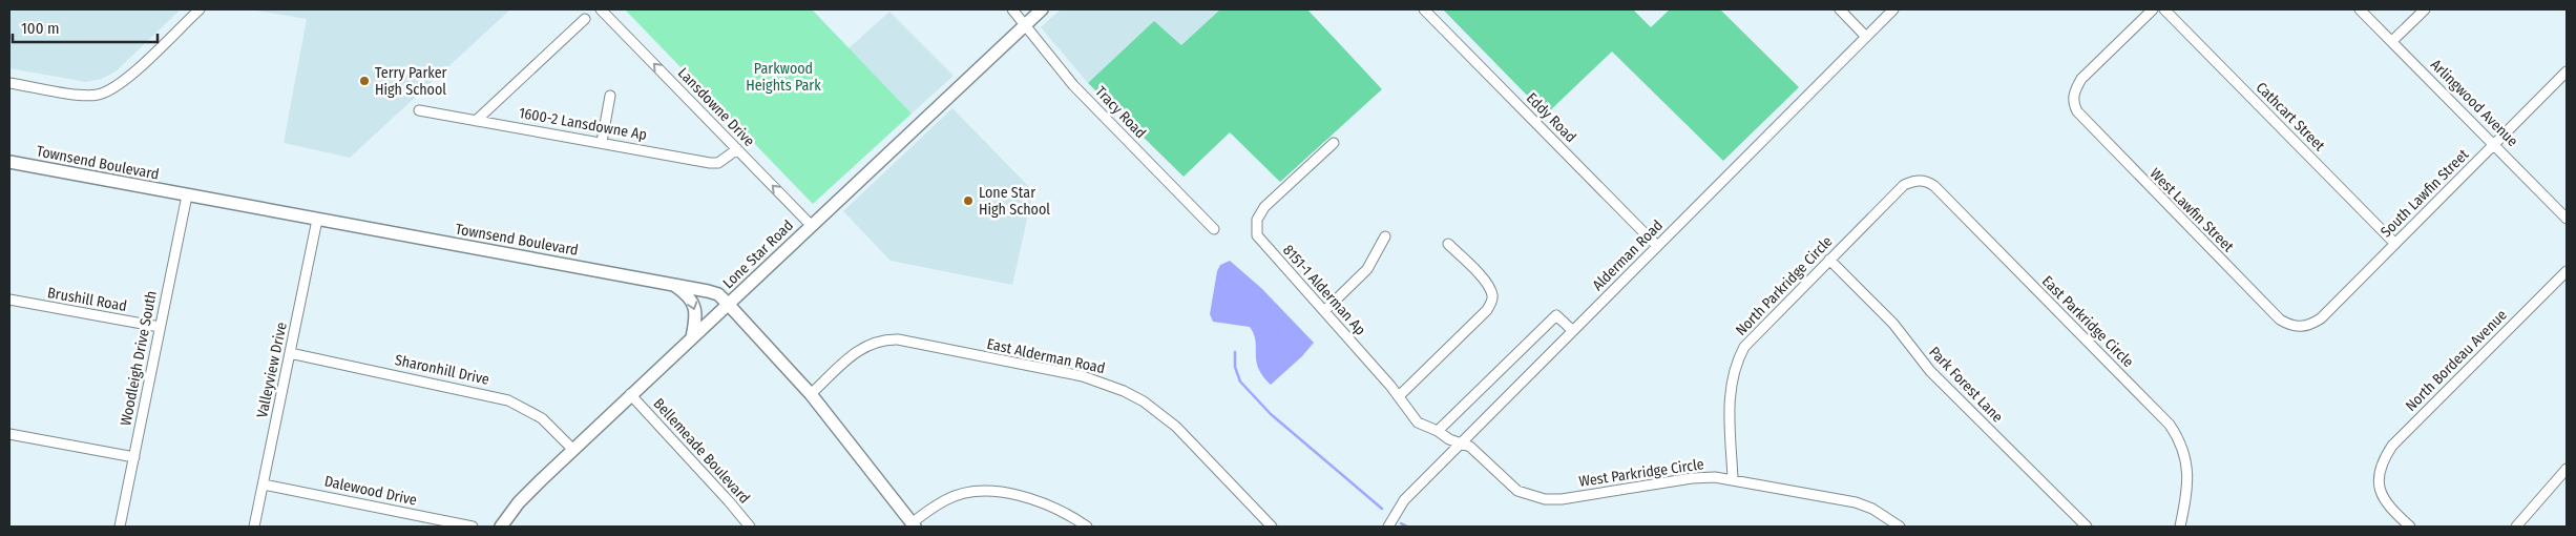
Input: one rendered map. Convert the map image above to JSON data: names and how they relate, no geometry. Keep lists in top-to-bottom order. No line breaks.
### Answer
{"streets":{"street":["Arlingwood Avenue","Lansdowne Drive","Tracy Road","Cathcart Street","Eddy Road","1600-2 Lansdowne Ap","Townsend Boulevard","South Lawfin Street","West Lawfin Street","Lone Star Road","Alderman Road","North Parkridge Circle","8151-1 Alderman Ap","Brushill Road","East Parkridge Circle","East Alderman Road","Woodleigh Drive South","North Bordeau Avenue","Valleyview Drive","Sharonhill Drive","Park Forest Lane","Bellemeade Boulevard","West Parkridge Circle","Dalewood Drive"]},"crossings":[["Arlingwood Avenue","South Lawfin Street"],["Lansdowne Drive","1600-2 Lansdowne Ap"],["Lansdowne Drive","Lone Star Road"],["Tracy Road","Lone Star Road"],["Cathcart Street","South Lawfin Street"],["Eddy Road","Alderman Road"],["Townsend Boulevard","Lone Star Road"],["Townsend Boulevard","East Alderman Road"],["Townsend Boulevard","Woodleigh Drive South"],["Townsend Boulevard","Valleyview Drive"],["South Lawfin Street","West Lawfin Street"],["Lone Star Road","Sharonhill Drive"],["Lone Star Road","Bellemeade Boulevard"],["Alderman Road","8151-1 Alderman Ap"],["Alderman Road","West Parkridge Circle"],["North Parkridge Circle","East Parkridge Circle"],["North Parkridge Circle","Park Forest Lane"],["North Parkridge Circle","West Parkridge Circle"],["8151-1 Alderman Ap","West Parkridge Circle"],["Brushill Road","Woodleigh Drive South"],["Valleyview Drive","Sharonhill Drive"],["Valleyview Drive","Dalewood Drive"]],"one_way":["Lansdowne Drive"],"parks":["Parkwood Heights Park"],"places":["Terry Parker High School","Lone Star High School"],"scale_bar":"100 m"}
